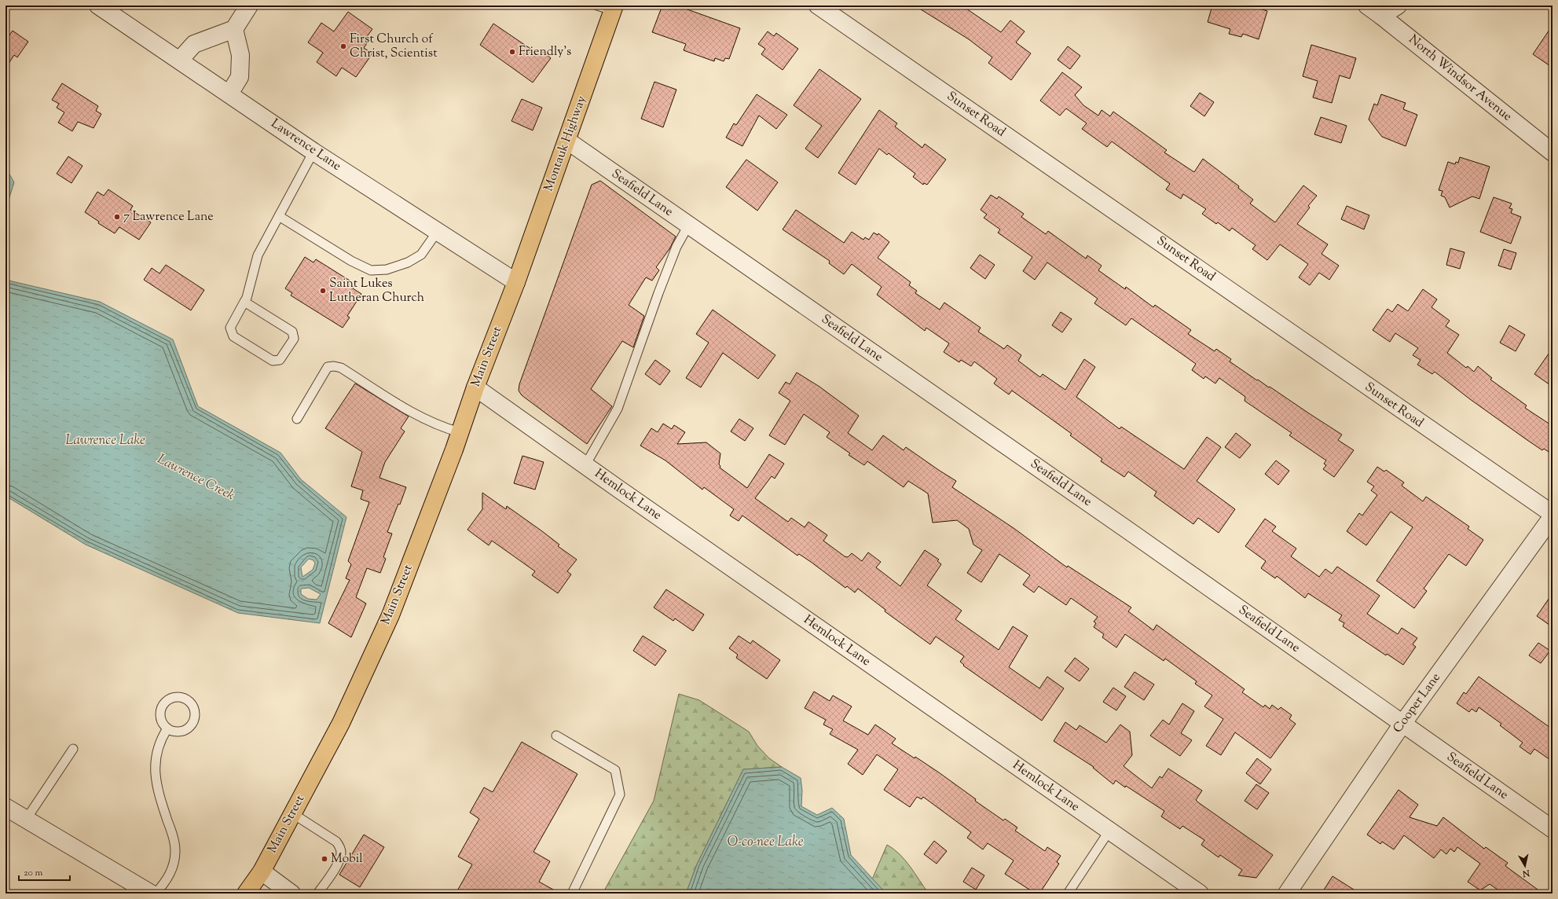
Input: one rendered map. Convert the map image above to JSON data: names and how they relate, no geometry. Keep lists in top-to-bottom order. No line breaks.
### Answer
{"streets":{"main road":["Montauk Highway","Main Street"],"street":["North Windsor Avenue","Sunset Road","Lawrence Lane","Seafield Lane","Hemlock Lane","Cooper Lane"]},"crossings":[["Sunset Road","Cooper Lane"],["Montauk Highway","Lawrence Lane"],["Montauk Highway","Seafield Lane"],["Montauk Highway","Main Street"],["Lawrence Lane","Main Street"],["Seafield Lane","Cooper Lane"],["Main Street","Hemlock Lane"]],"water":["Lawrence Lake","Lawrence Creek","O-co-nee Lake"],"places":["First Church of Christ, Scientist","Friendly's","7 Lawrence Lane","Saint Lukes Lutheran Church","Mobil"],"scale_bar":"20 m","north":"bottom"}
